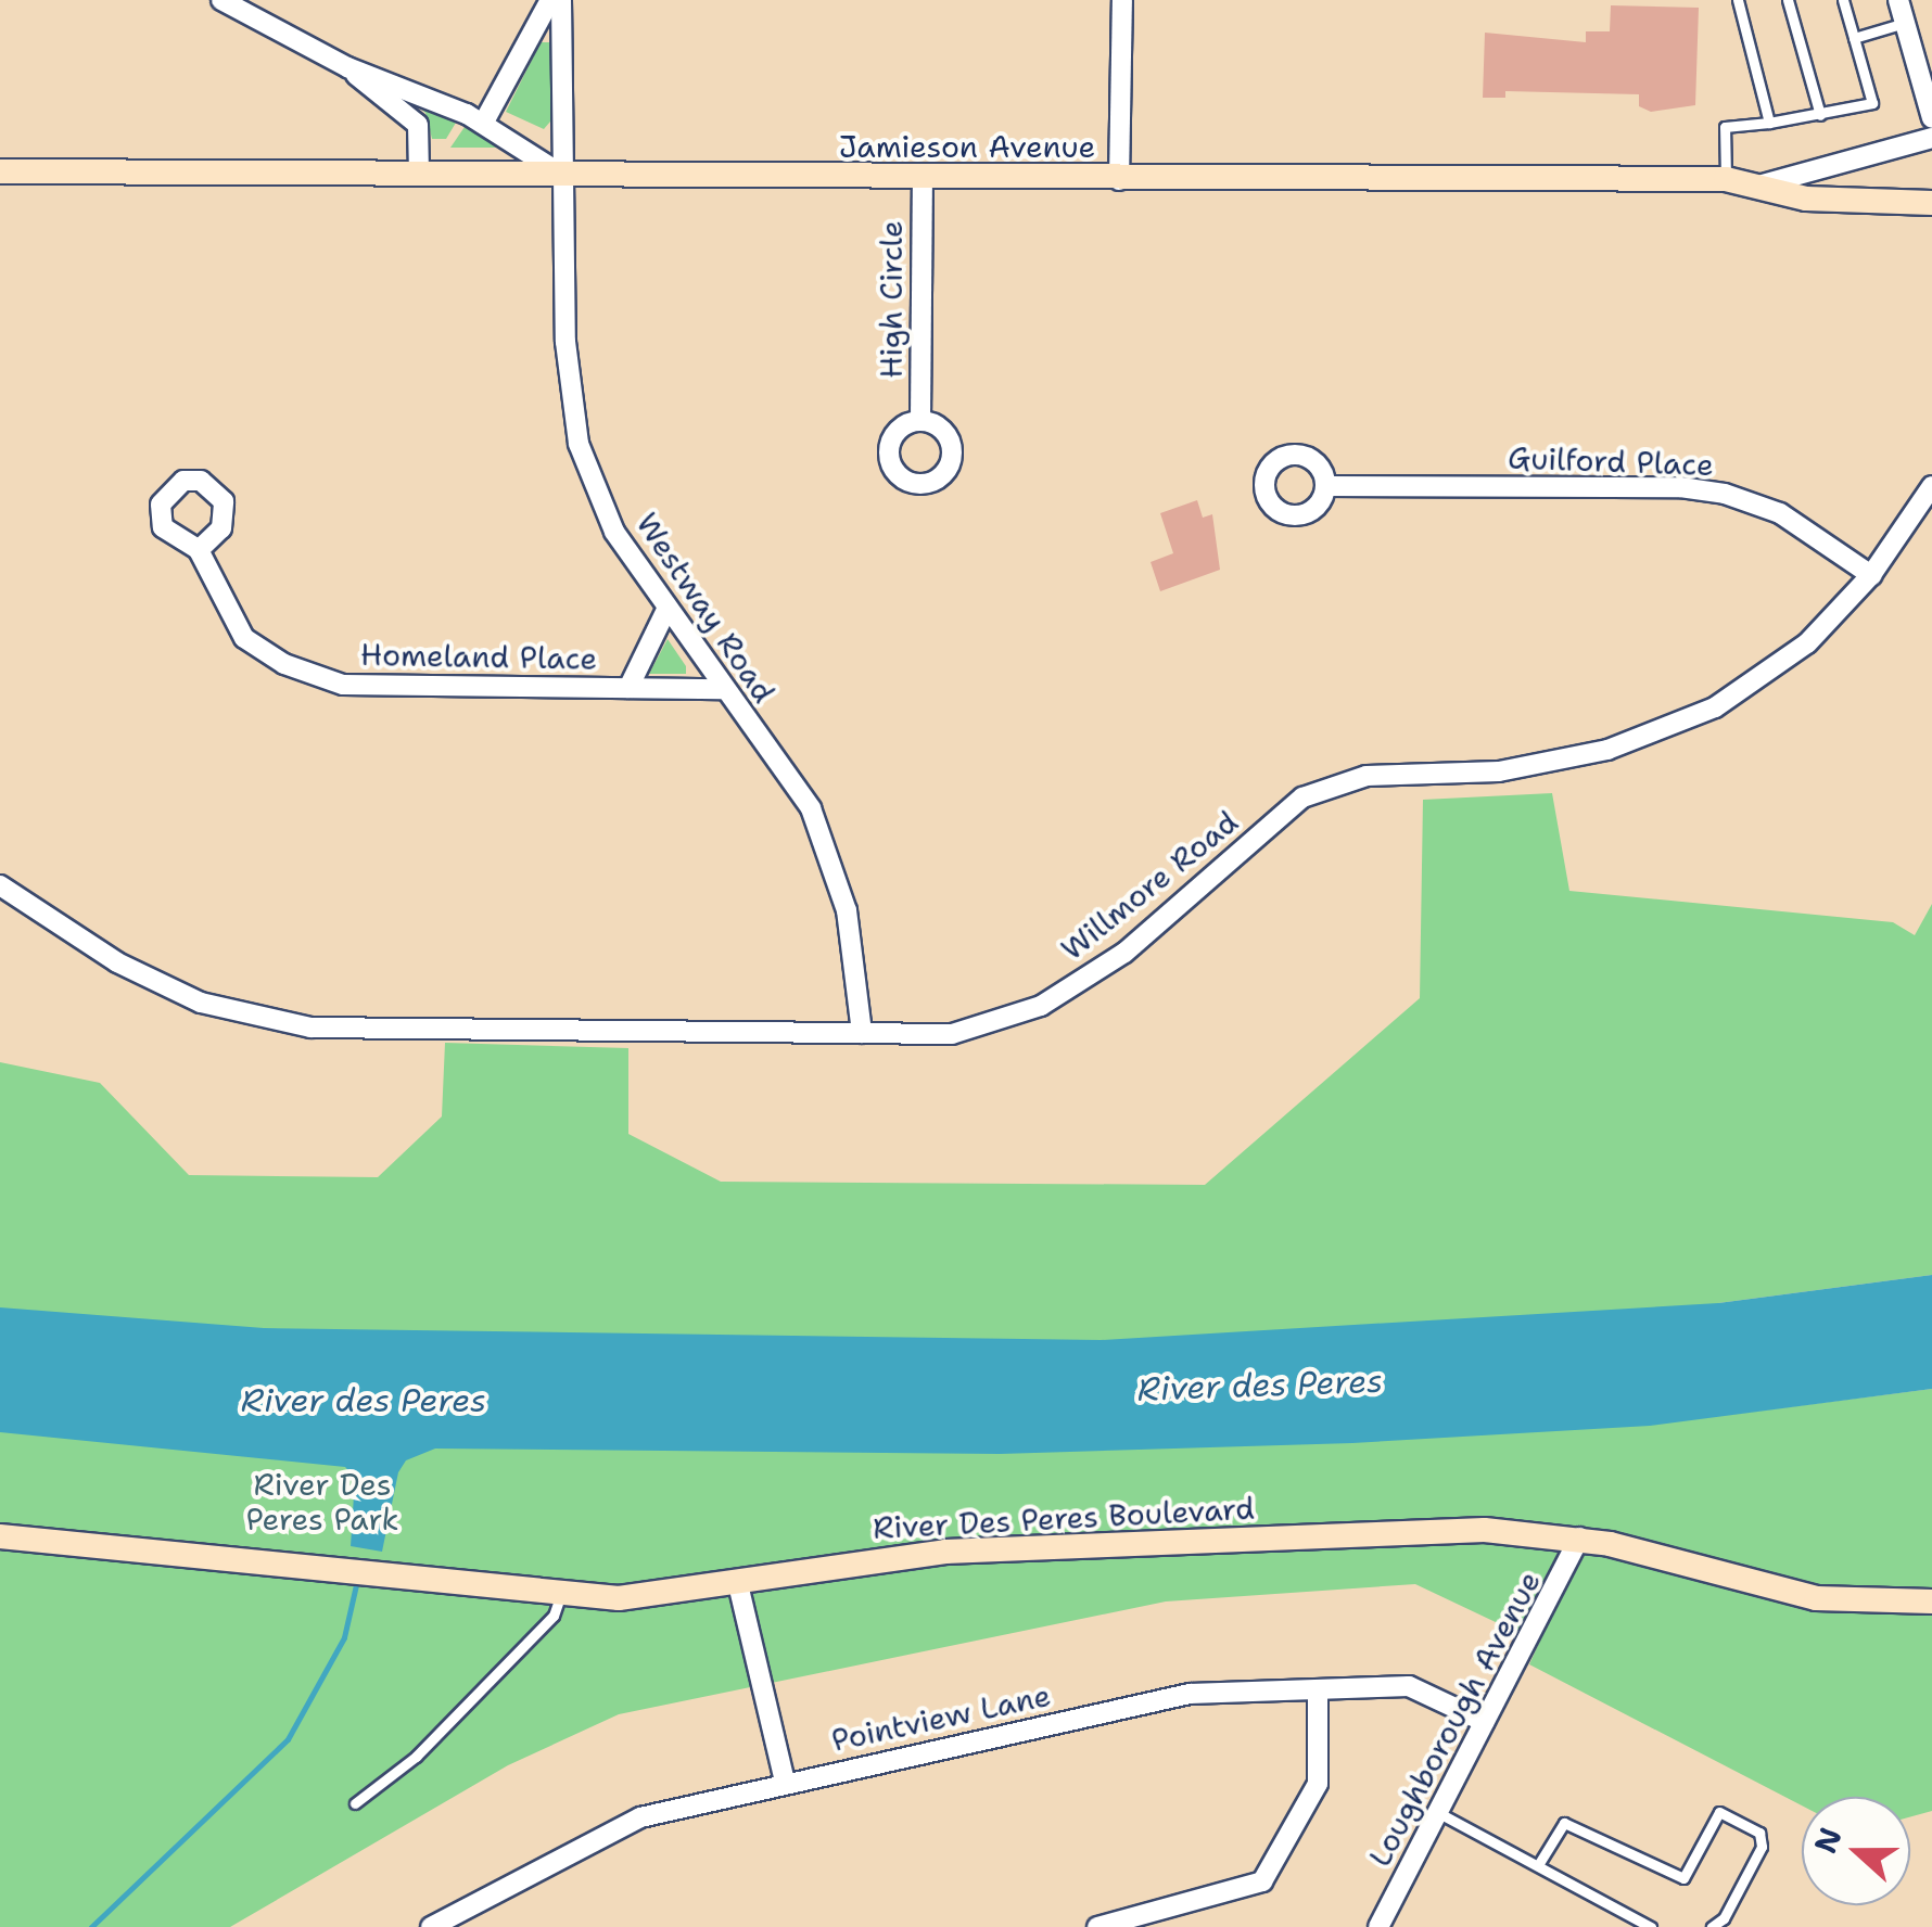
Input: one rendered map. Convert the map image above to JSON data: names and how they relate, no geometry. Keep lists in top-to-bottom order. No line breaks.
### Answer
{"streets":{"main road":["Jamieson Avenue","River Des Peres Boulevard"],"street":["High Circle","Guilford Place","Westway Road","Homeland Place","Willmore Road","Pointview Lane","Loughborough Avenue"]},"crossings":[["Jamieson Avenue","High Circle"],["Jamieson Avenue","Westway Road"],["Guilford Place","Willmore Road"],["Westway Road","Homeland Place"],["Westway Road","Willmore Road"],["River Des Peres Boulevard","Loughborough Avenue"],["Pointview Lane","Loughborough Avenue"]],"water":["River des Peres"],"parks":["River Des Peres Park"],"north":"left"}
